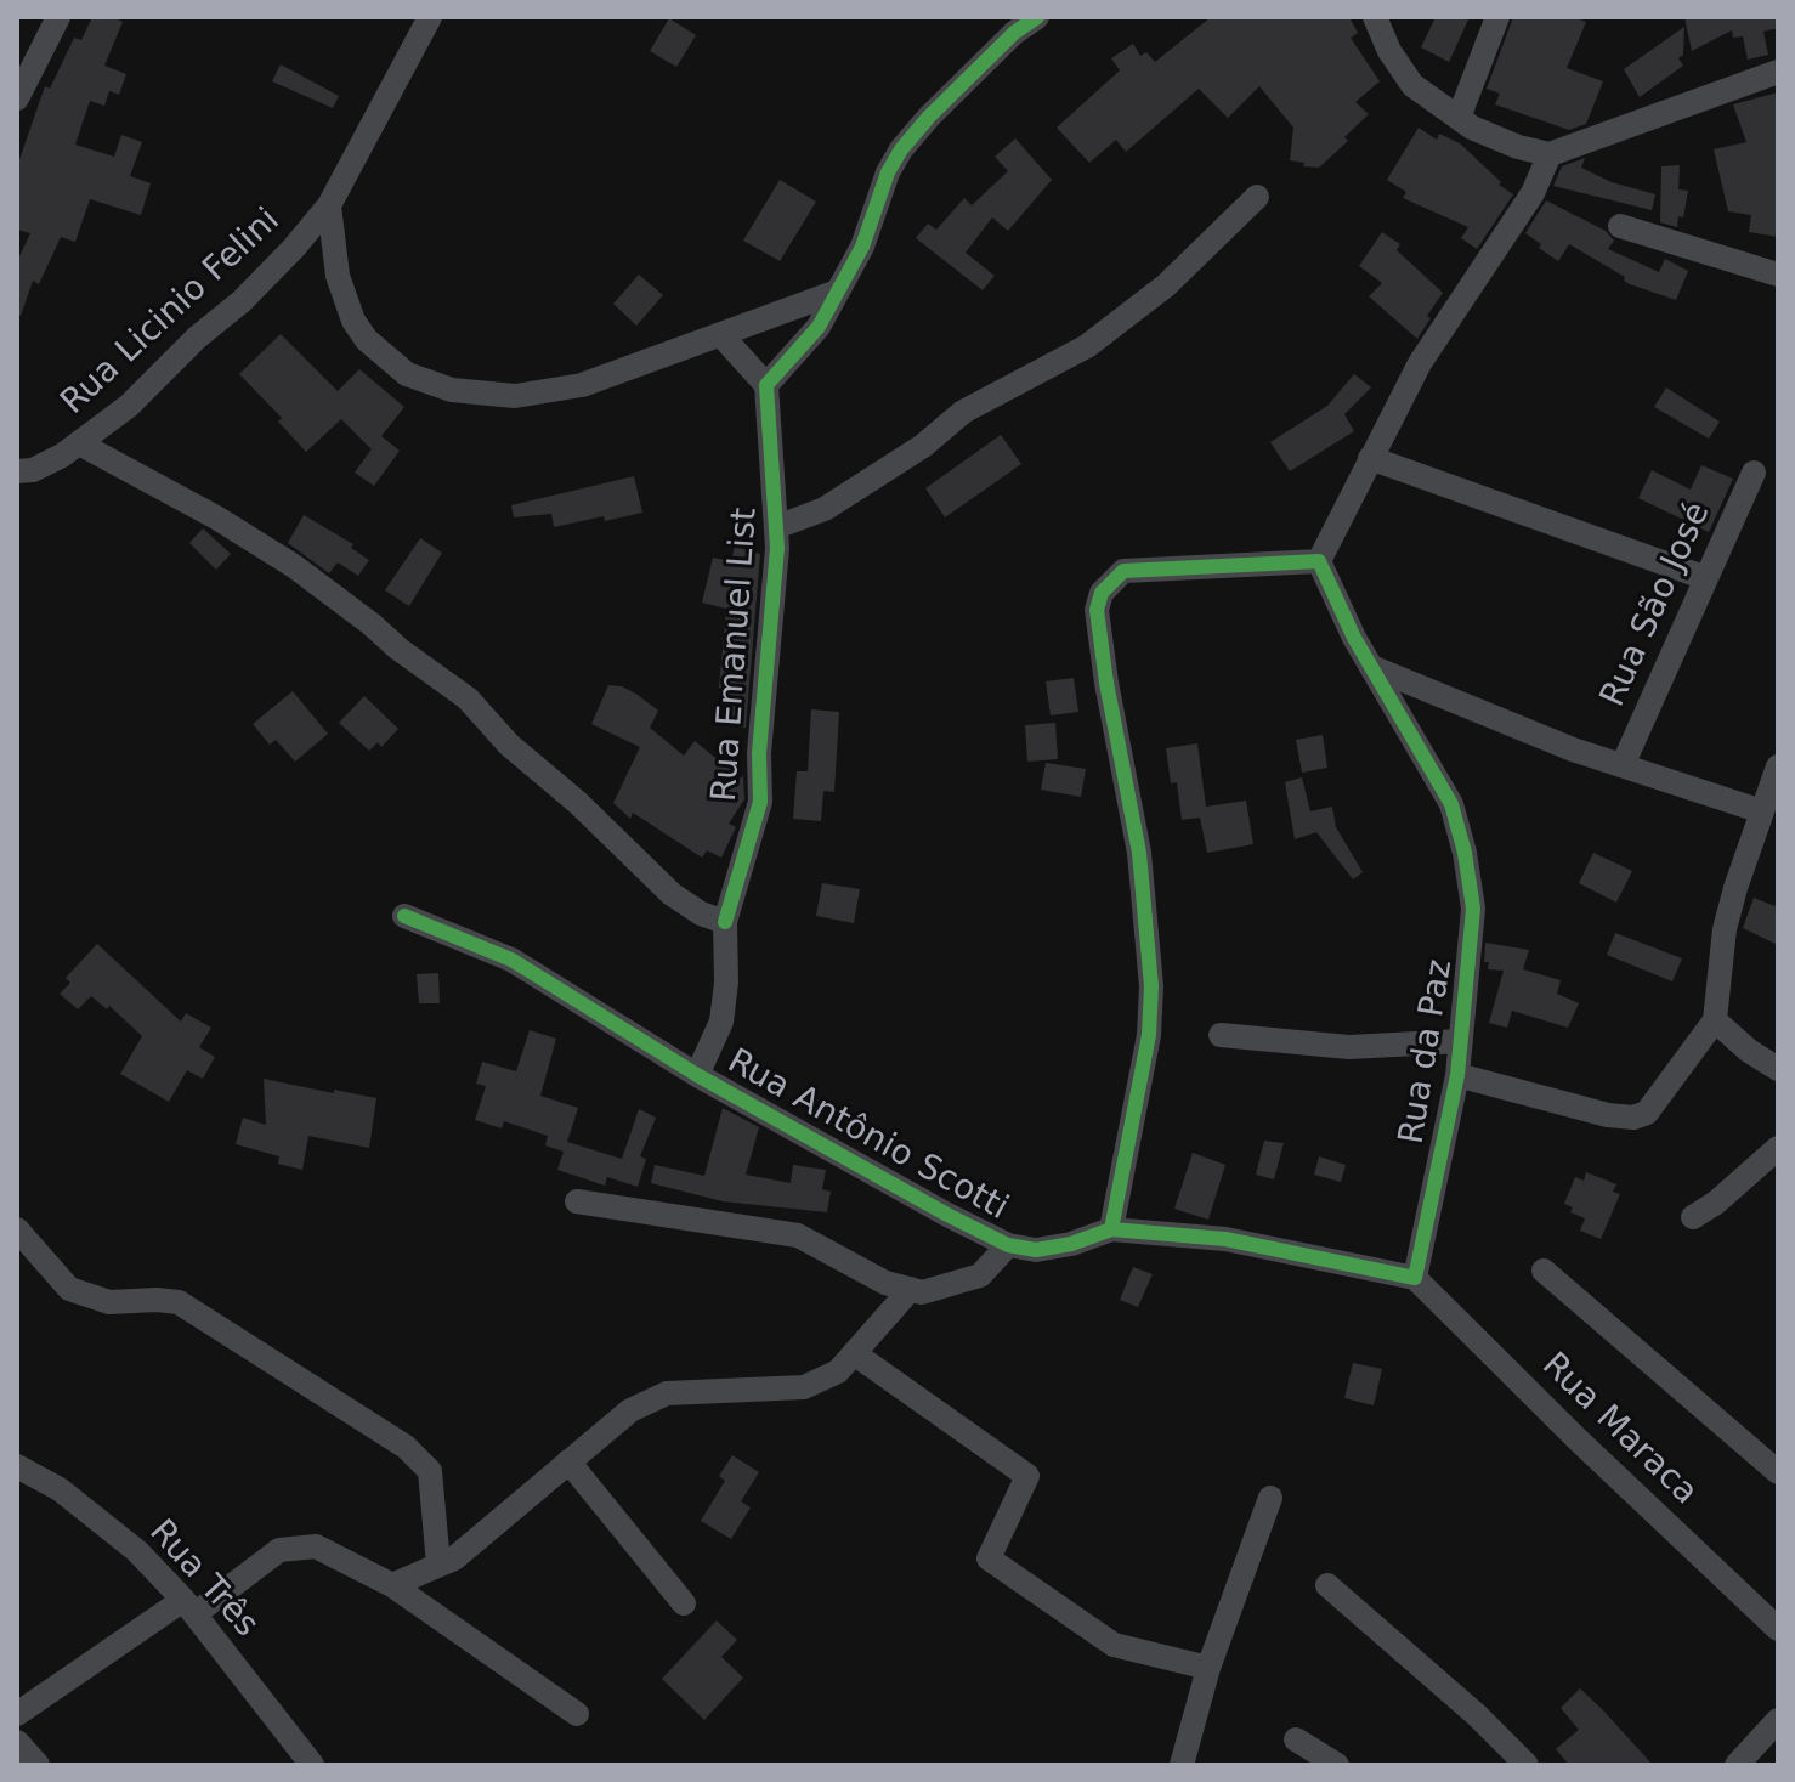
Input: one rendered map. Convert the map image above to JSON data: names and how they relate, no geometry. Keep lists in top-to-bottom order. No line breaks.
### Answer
{"streets":{"street":["Rua Licinio Felini","Rua São José","Rua Emanuel List","Rua da Paz","Rua Antônio Scotti","Rua Maraca","Rua Três"]},"crossings":[["Rua Emanuel List","Rua Antônio Scotti"],["Rua da Paz","Rua Maraca"]]}
